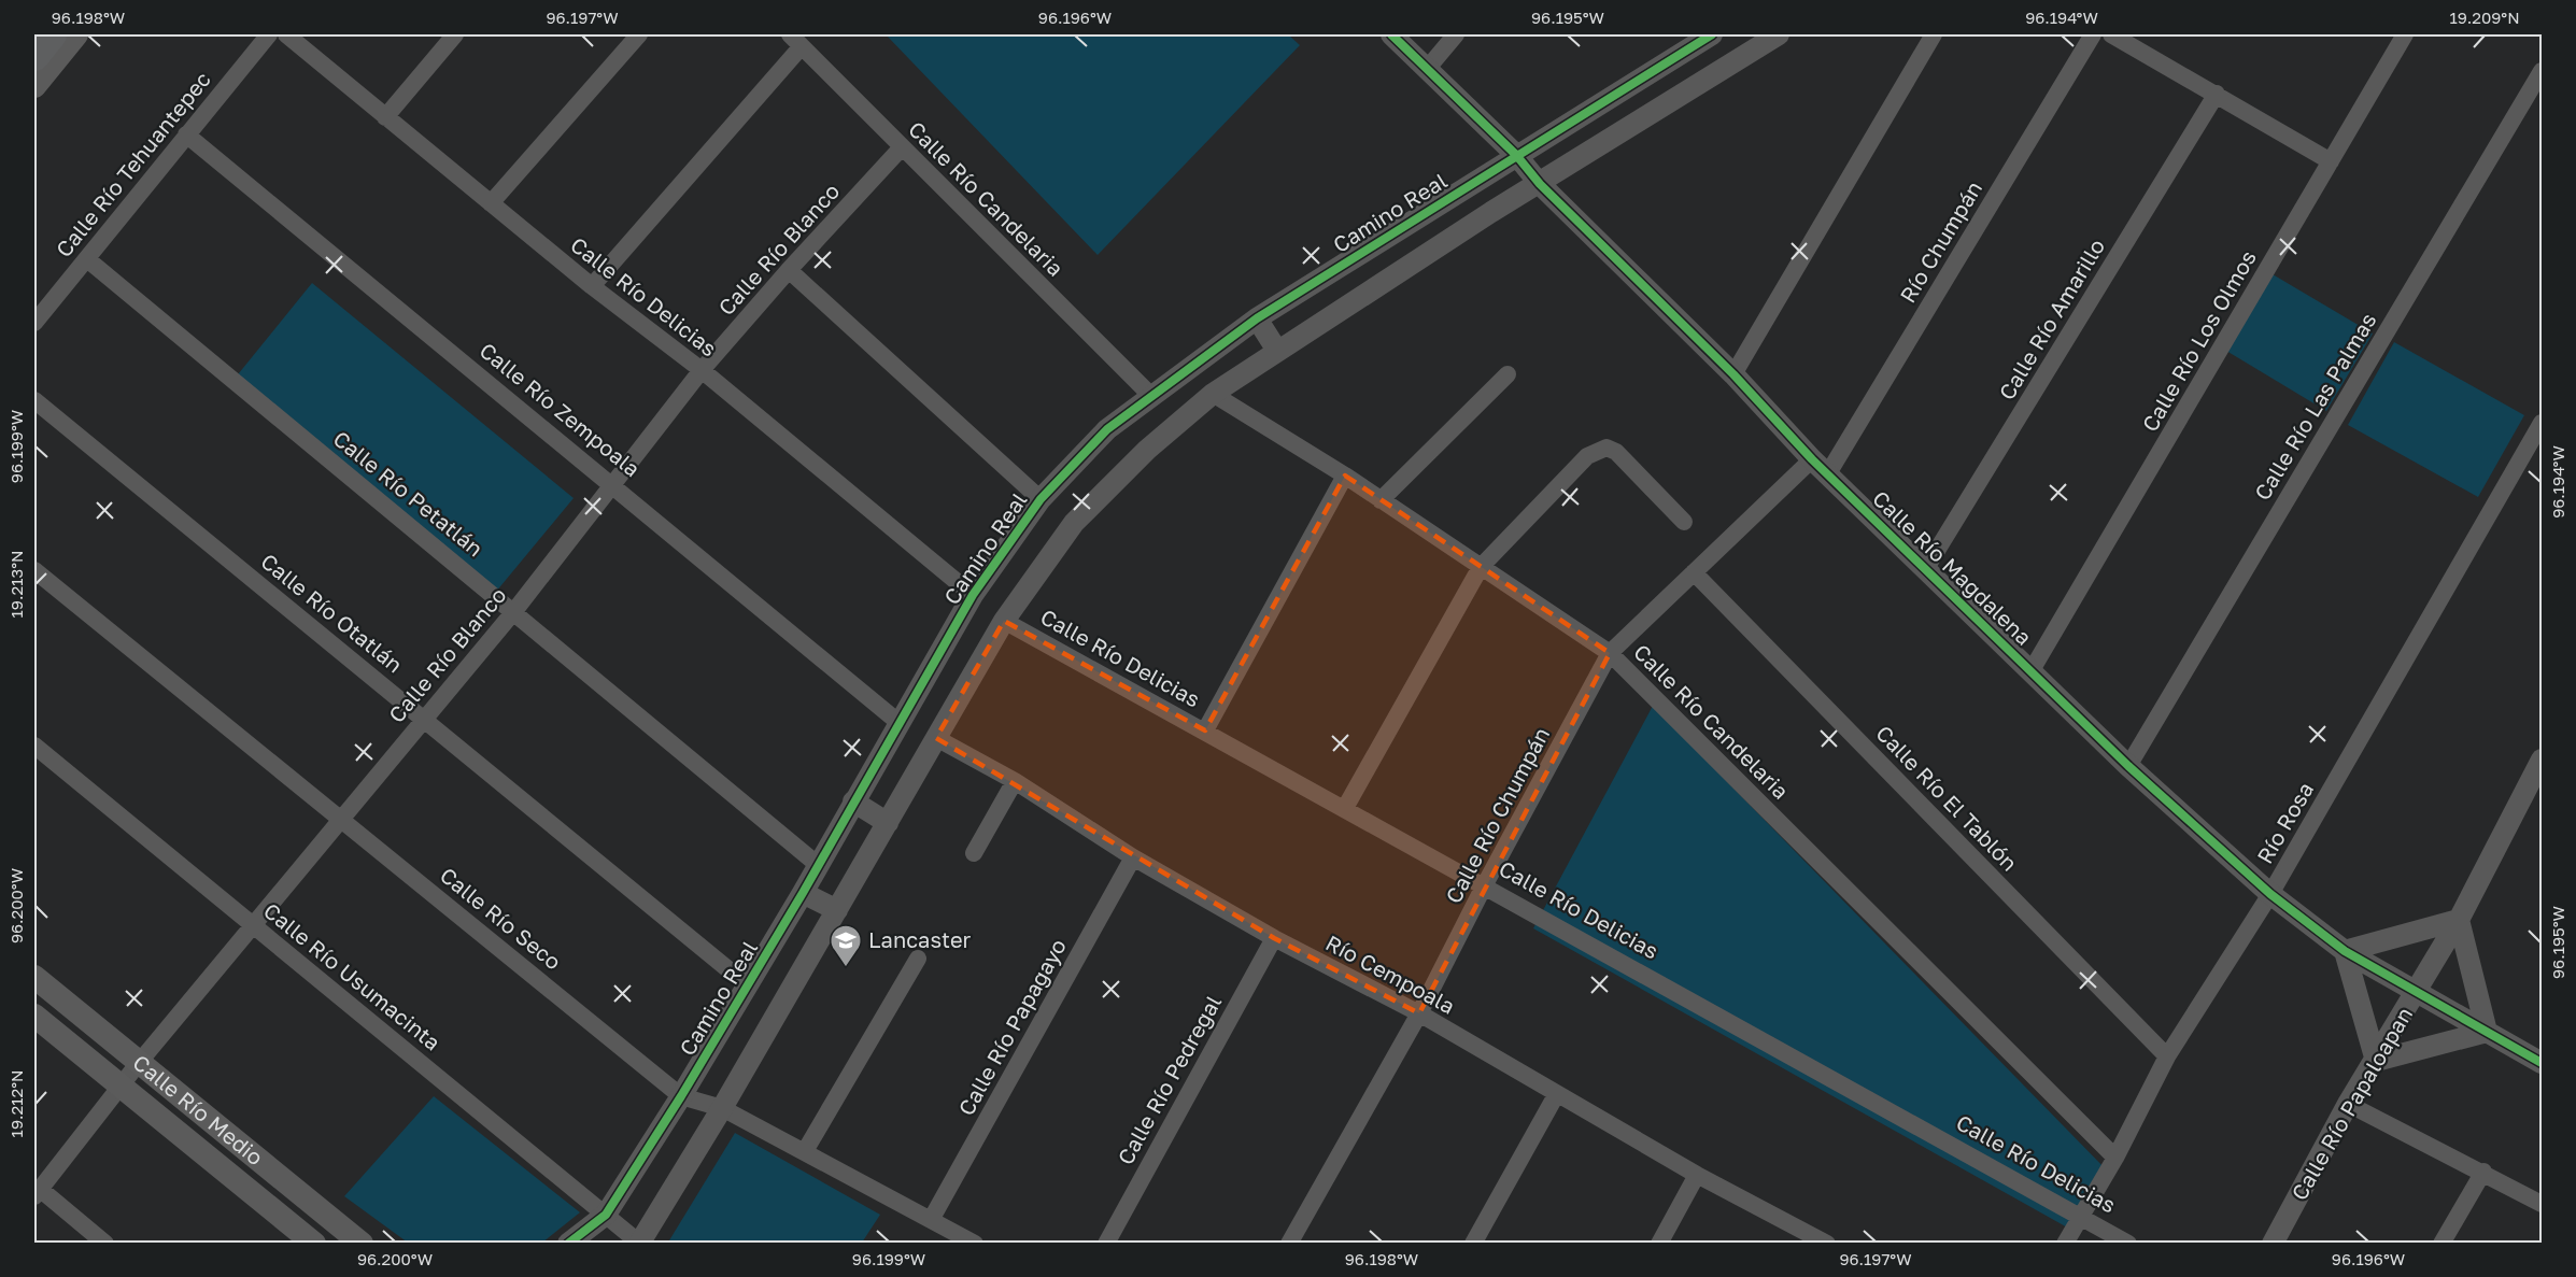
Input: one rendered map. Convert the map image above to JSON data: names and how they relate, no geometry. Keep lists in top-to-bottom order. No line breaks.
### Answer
{"streets":{"main road":["Calle Río Medio"],"street":["Calle Río Tehuantepec","Calle Río Candelaria","Camino Real","Río Chumpán","Calle Río Blanco","Calle Río Delicias","Calle Río Amarillo","Calle Río Los Olmos","Calle Río Las Palmas","Calle Río Zempoala","Calle Río Petatlán","Calle Río Magdalena","Calle Río Otatlán","Calle Río El Tablón","Calle Río Chumpán","Río Rosa","Calle Río Seco","Río Cempoala","Calle Río Usumacinta","Calle Río Papagayo","Calle Río Pedregal","Calle Río Papaloapan"]},"crossings":[["Calle Río Tehuantepec","Calle Río Zempoala"],["Calle Río Tehuantepec","Calle Río Petatlán"],["Calle Río Candelaria","Camino Real"],["Calle Río Candelaria","Calle Río Blanco"],["Calle Río Candelaria","Calle Río Chumpán"],["Calle Río Candelaria","Río Rosa"],["Camino Real","Calle Río Delicias"],["Camino Real","Calle Río Zempoala"],["Camino Real","Calle Río Petatlán"],["Camino Real","Calle Río Magdalena"],["Camino Real","Calle Río Otatlán"],["Camino Real","Calle Río Seco"],["Camino Real","Calle Río Usumacinta"],["Río Chumpán","Calle Río Magdalena"],["Calle Río Blanco","Calle Río Delicias"],["Calle Río Blanco","Calle Río Zempoala"],["Calle Río Blanco","Calle Río Petatlán"],["Calle Río Blanco","Calle Río Otatlán"],["Calle Río Blanco","Calle Río Seco"],["Calle Río Blanco","Calle Río Usumacinta"],["Calle Río Blanco","Calle Río Medio"],["Calle Río Delicias","Calle Río Chumpán"],["Calle Río Delicias","Río Rosa"],["Calle Río Amarillo","Calle Río Magdalena"],["Calle Río Los Olmos","Calle Río Magdalena"],["Calle Río Las Palmas","Calle Río Magdalena"],["Calle Río Magdalena","Calle Río Chumpán"],["Calle Río Magdalena","Río Rosa"],["Calle Río Magdalena","Calle Río Papaloapan"],["Calle Río El Tablón","Calle Río Chumpán"],["Calle Río El Tablón","Río Rosa"],["Calle Río Chumpán","Río Cempoala"],["Calle Río Seco","Calle Río Papagayo"],["Río Cempoala","Calle Río Papagayo"],["Río Cempoala","Calle Río Pedregal"]],"places":{"school or university":["Lancaster"]},"coordinates":["96.198°W","96.197°W","96.196°W","96.195°W","96.194°W","19.209°N","96.199°W","19.213°N","96.200°W","19.212°N"]}
